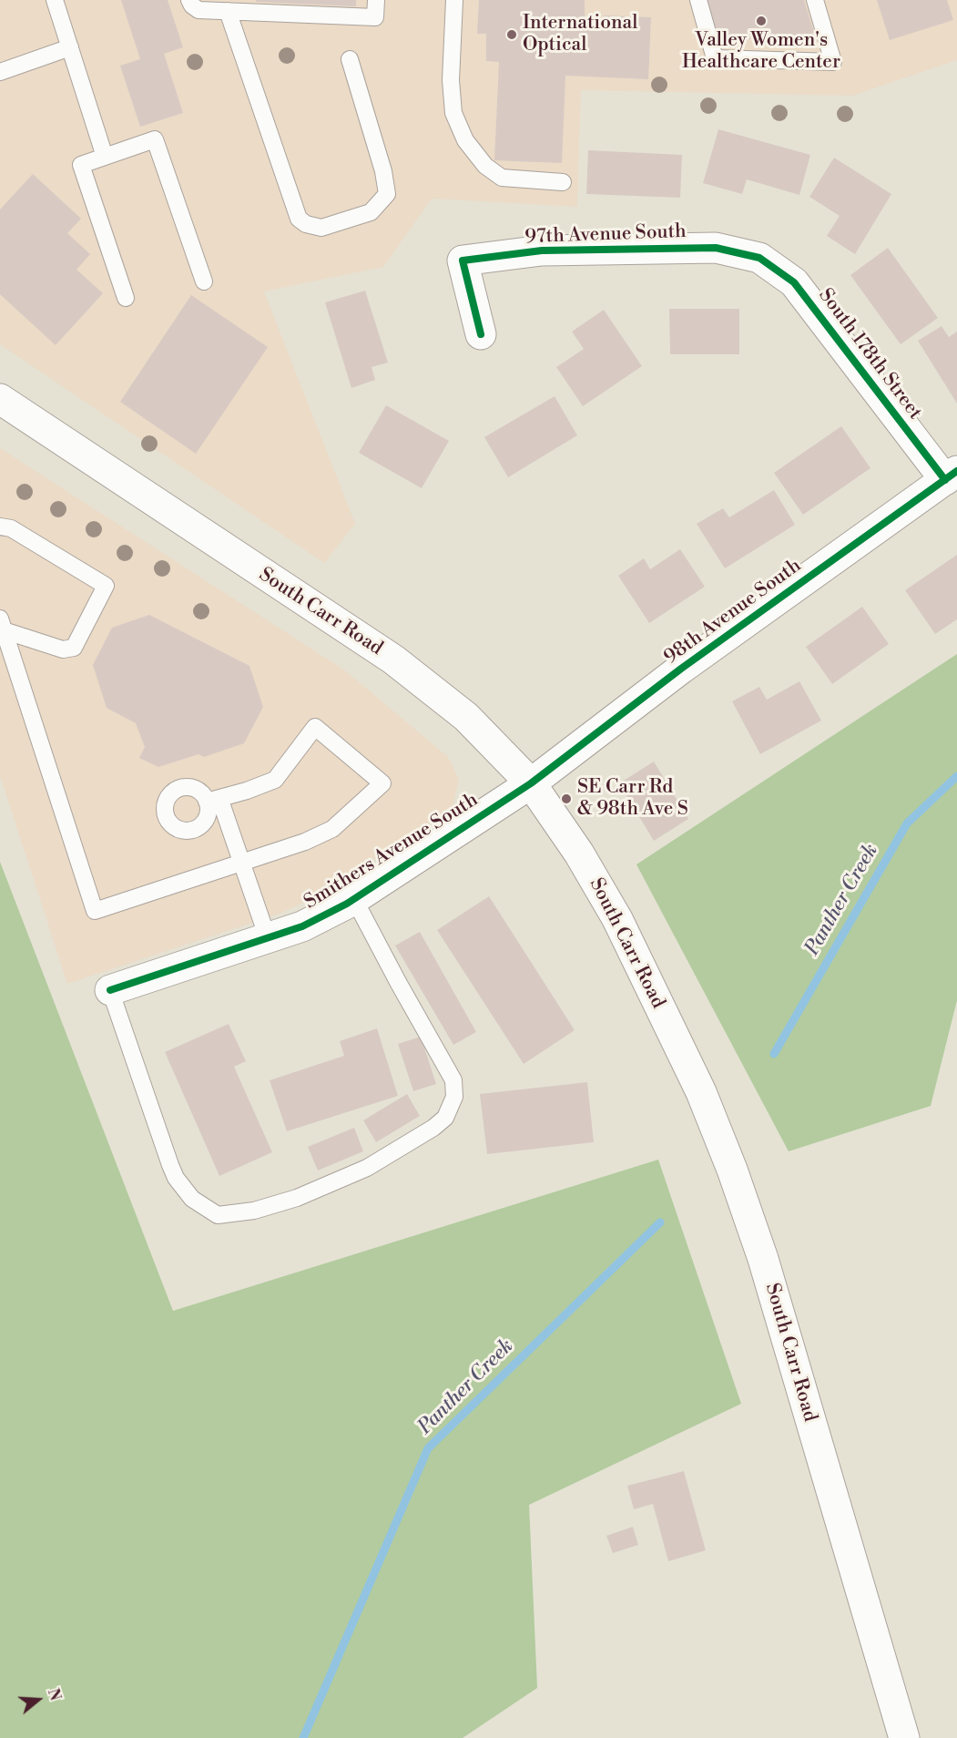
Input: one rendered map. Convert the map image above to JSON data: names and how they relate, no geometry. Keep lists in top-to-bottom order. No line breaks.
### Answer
{"streets":{"main road":["97th Avenue South","South 178th Street","South Carr Road","98th Avenue South","Smithers Avenue South"]},"crossings":[["97th Avenue South","South 178th Street"],["South 178th Street","98th Avenue South"],["South Carr Road","98th Avenue South"],["South Carr Road","Smithers Avenue South"],["98th Avenue South","Smithers Avenue South"]],"water":["Panther Creek"],"places":["Valley Women's Healthcare Center","International Optical","SE Carr Rd & 98th Ave S"],"north":"right"}
